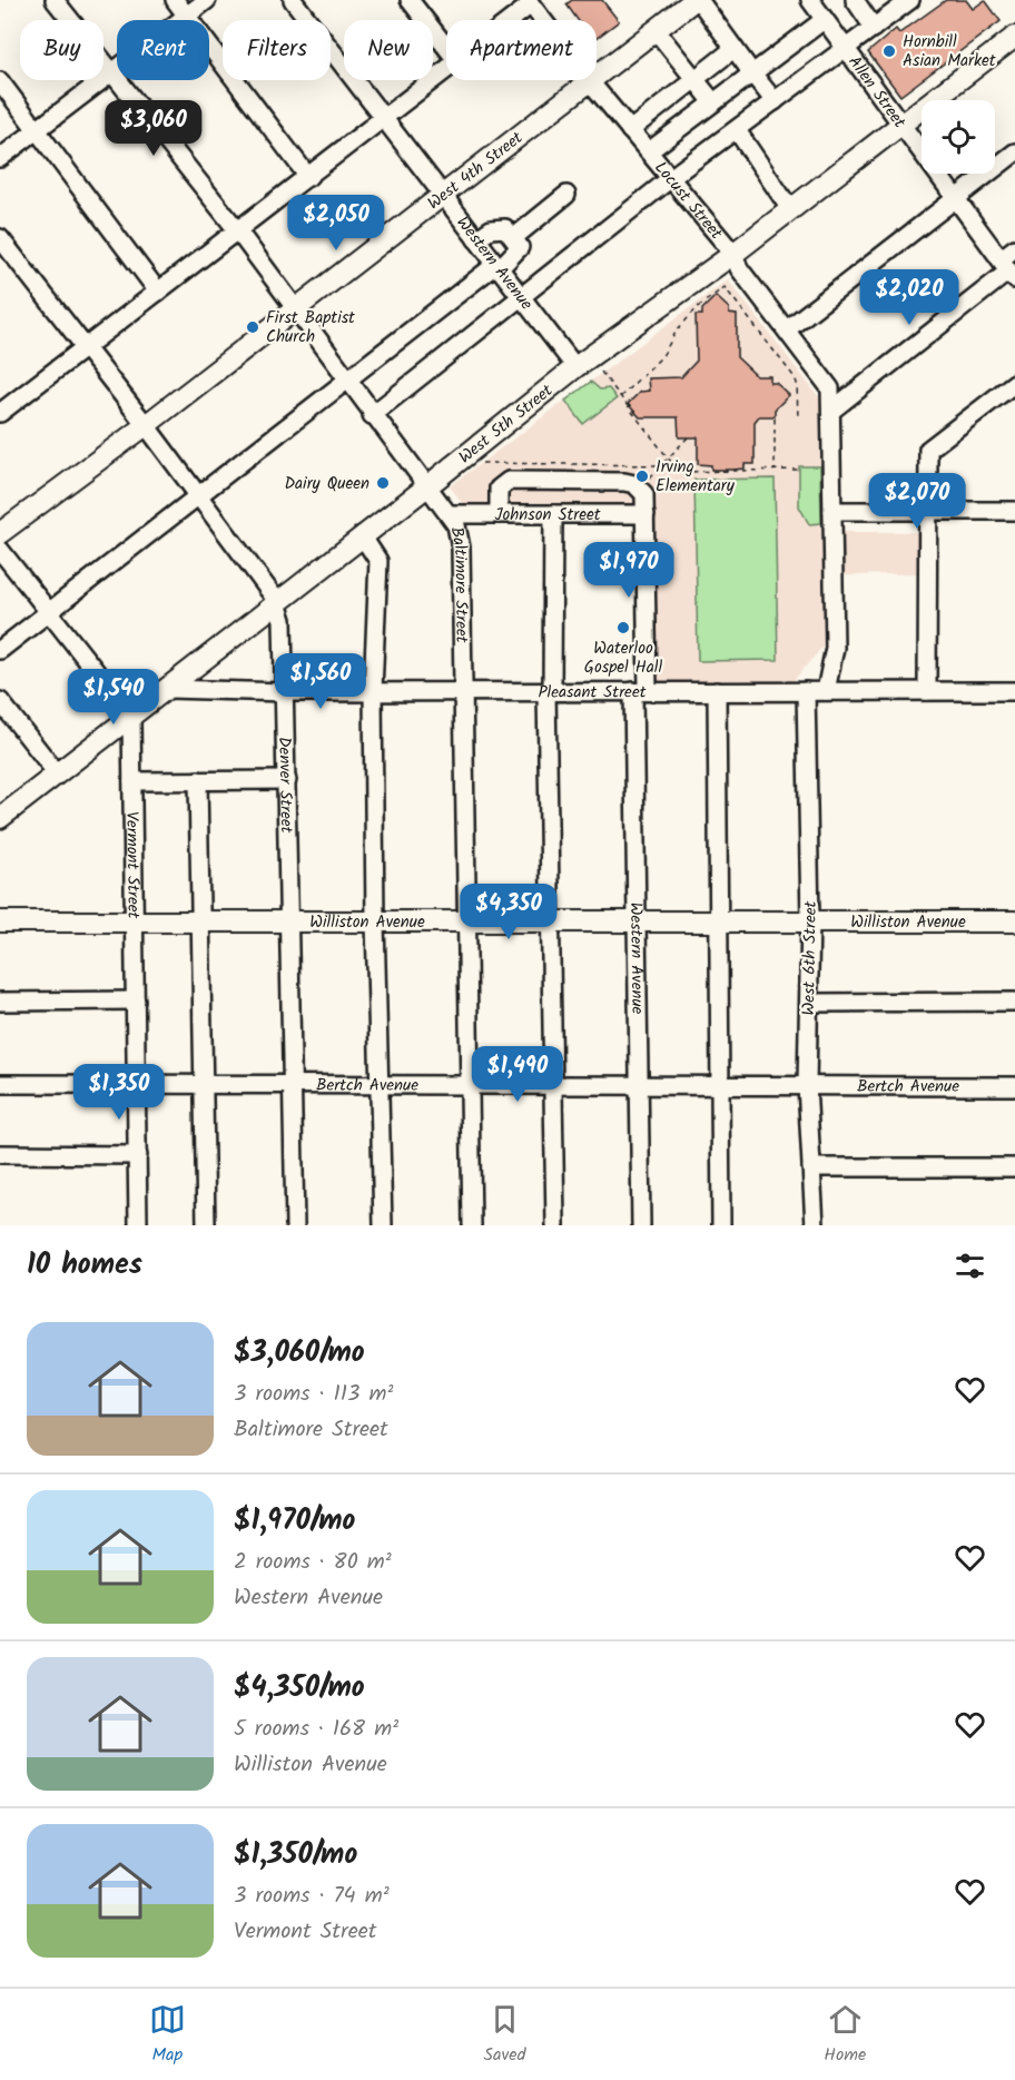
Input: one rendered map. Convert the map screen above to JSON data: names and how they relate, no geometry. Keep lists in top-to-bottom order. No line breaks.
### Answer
{"streets":{"main road":["West 4th Street","West 5th Street","Williston Avenue"],"street":["Allen Street","Locust Street","Western Avenue","Johnson Street","Baltimore Street","Pleasant Street","Denver Street","Vermont Street","West 6th Street","Bertch Avenue"]},"crossings":[["Allen Street","West 5th Street"],["West 4th Street","Locust Street"],["West 4th Street","Western Avenue"],["West 4th Street","Baltimore Street"],["West 4th Street","Denver Street"],["Locust Street","West 5th Street"],["Western Avenue","West 5th Street"],["Western Avenue","Johnson Street"],["Western Avenue","Pleasant Street"],["Western Avenue","Williston Avenue"],["Western Avenue","Bertch Avenue"],["West 5th Street","Baltimore Street"],["West 5th Street","Pleasant Street"],["West 5th Street","Denver Street"],["West 5th Street","Vermont Street"],["Johnson Street","Baltimore Street"],["Baltimore Street","Pleasant Street"],["Baltimore Street","Williston Avenue"],["Baltimore Street","Bertch Avenue"],["Pleasant Street","Denver Street"],["Pleasant Street","West 6th Street"],["Denver Street","Williston Avenue"],["Denver Street","Bertch Avenue"],["Vermont Street","Williston Avenue"],["Vermont Street","Bertch Avenue"],["Williston Avenue","West 6th Street"],["West 6th Street","Bertch Avenue"]],"places":["Hornbill Asian Market","First Baptist Church","Irving Elementary","Dairy Queen","Waterloo Gospel Hall"],"page":{"chip":["Buy","Rent","Filters","New","Apartment"],"price":["$3,060","$2,050","$2,020","$2,070","$1,970","$1,560","$1,540","$4,350","$1,490","$1,350"],"heading":"10 homes","list":[{"name":"$3,060/mo","note":"3 rooms · 113 m² · Baltimore Street"},{"name":"$1,970/mo","note":"2 rooms · 80 m² · Western Avenue"},{"name":"$4,350/mo","note":"5 rooms · 168 m² · Williston Avenue"},{"name":"$1,350/mo","note":"3 rooms · 74 m² · Vermont Street"}],"tabs":["Map","Saved","Home"]}}
